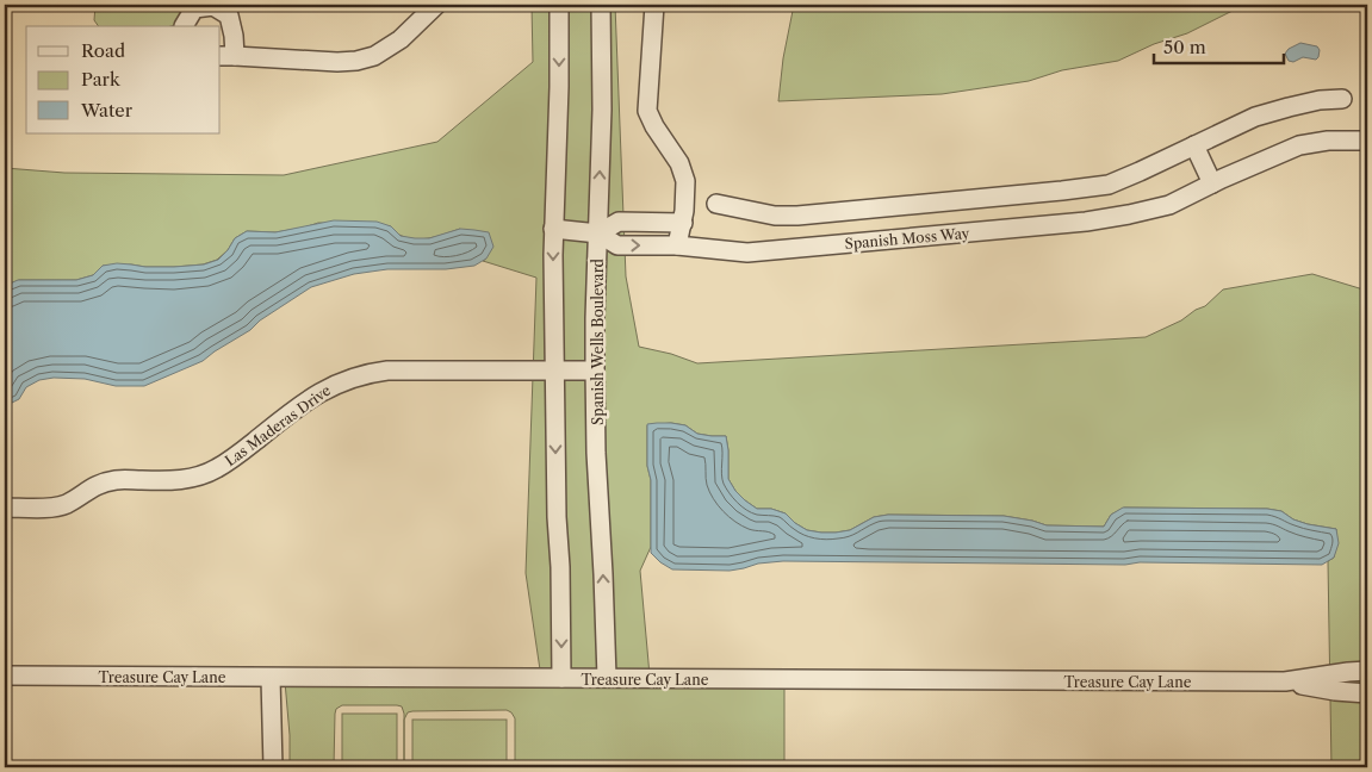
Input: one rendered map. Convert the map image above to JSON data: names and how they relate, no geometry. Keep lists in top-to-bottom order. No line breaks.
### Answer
{"streets":{"street":["Spanish Moss Way","Spanish Wells Boulevard","Las Maderas Drive","Treasure Cay Lane"]},"crossings":[["Spanish Moss Way","Spanish Wells Boulevard"],["Spanish Wells Boulevard","Las Maderas Drive"],["Spanish Wells Boulevard","Treasure Cay Lane"]],"legend":["Road","Park","Water"],"scale_bar":"50 m"}
